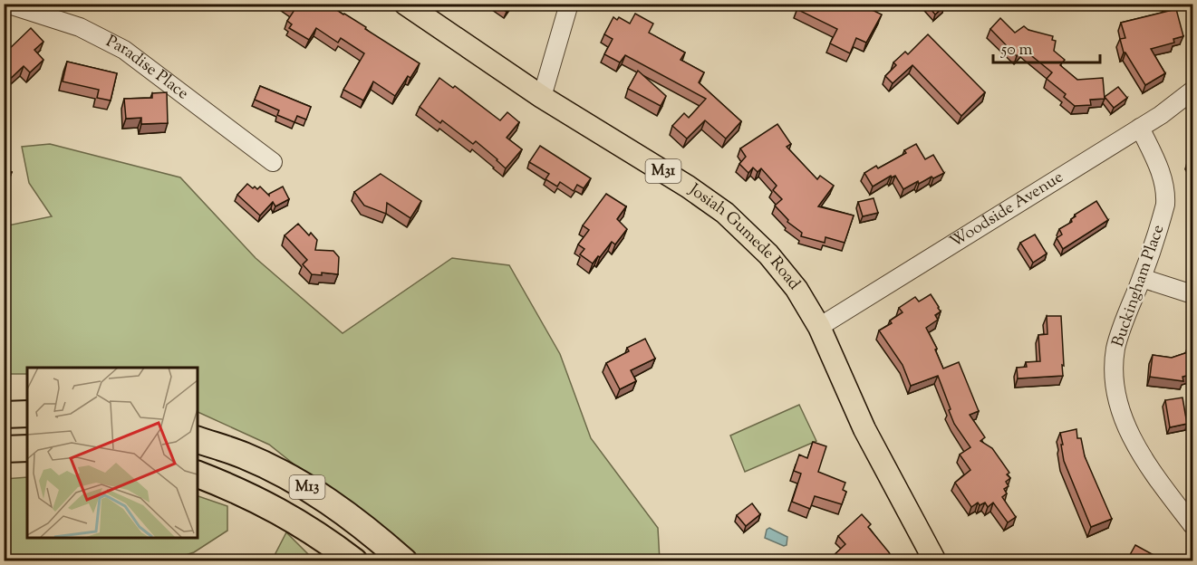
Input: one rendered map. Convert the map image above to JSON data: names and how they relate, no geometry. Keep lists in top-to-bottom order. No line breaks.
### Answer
{"streets":{"highway":["M13"],"main road":["M31","Josiah Gumede Road"],"street":["Paradise Place","Woodside Avenue","Buckingham Place"]},"crossings":[["Woodside Avenue","Josiah Gumede Road"],["Woodside Avenue","Buckingham Place"]],"scale_bar":"50 m"}
